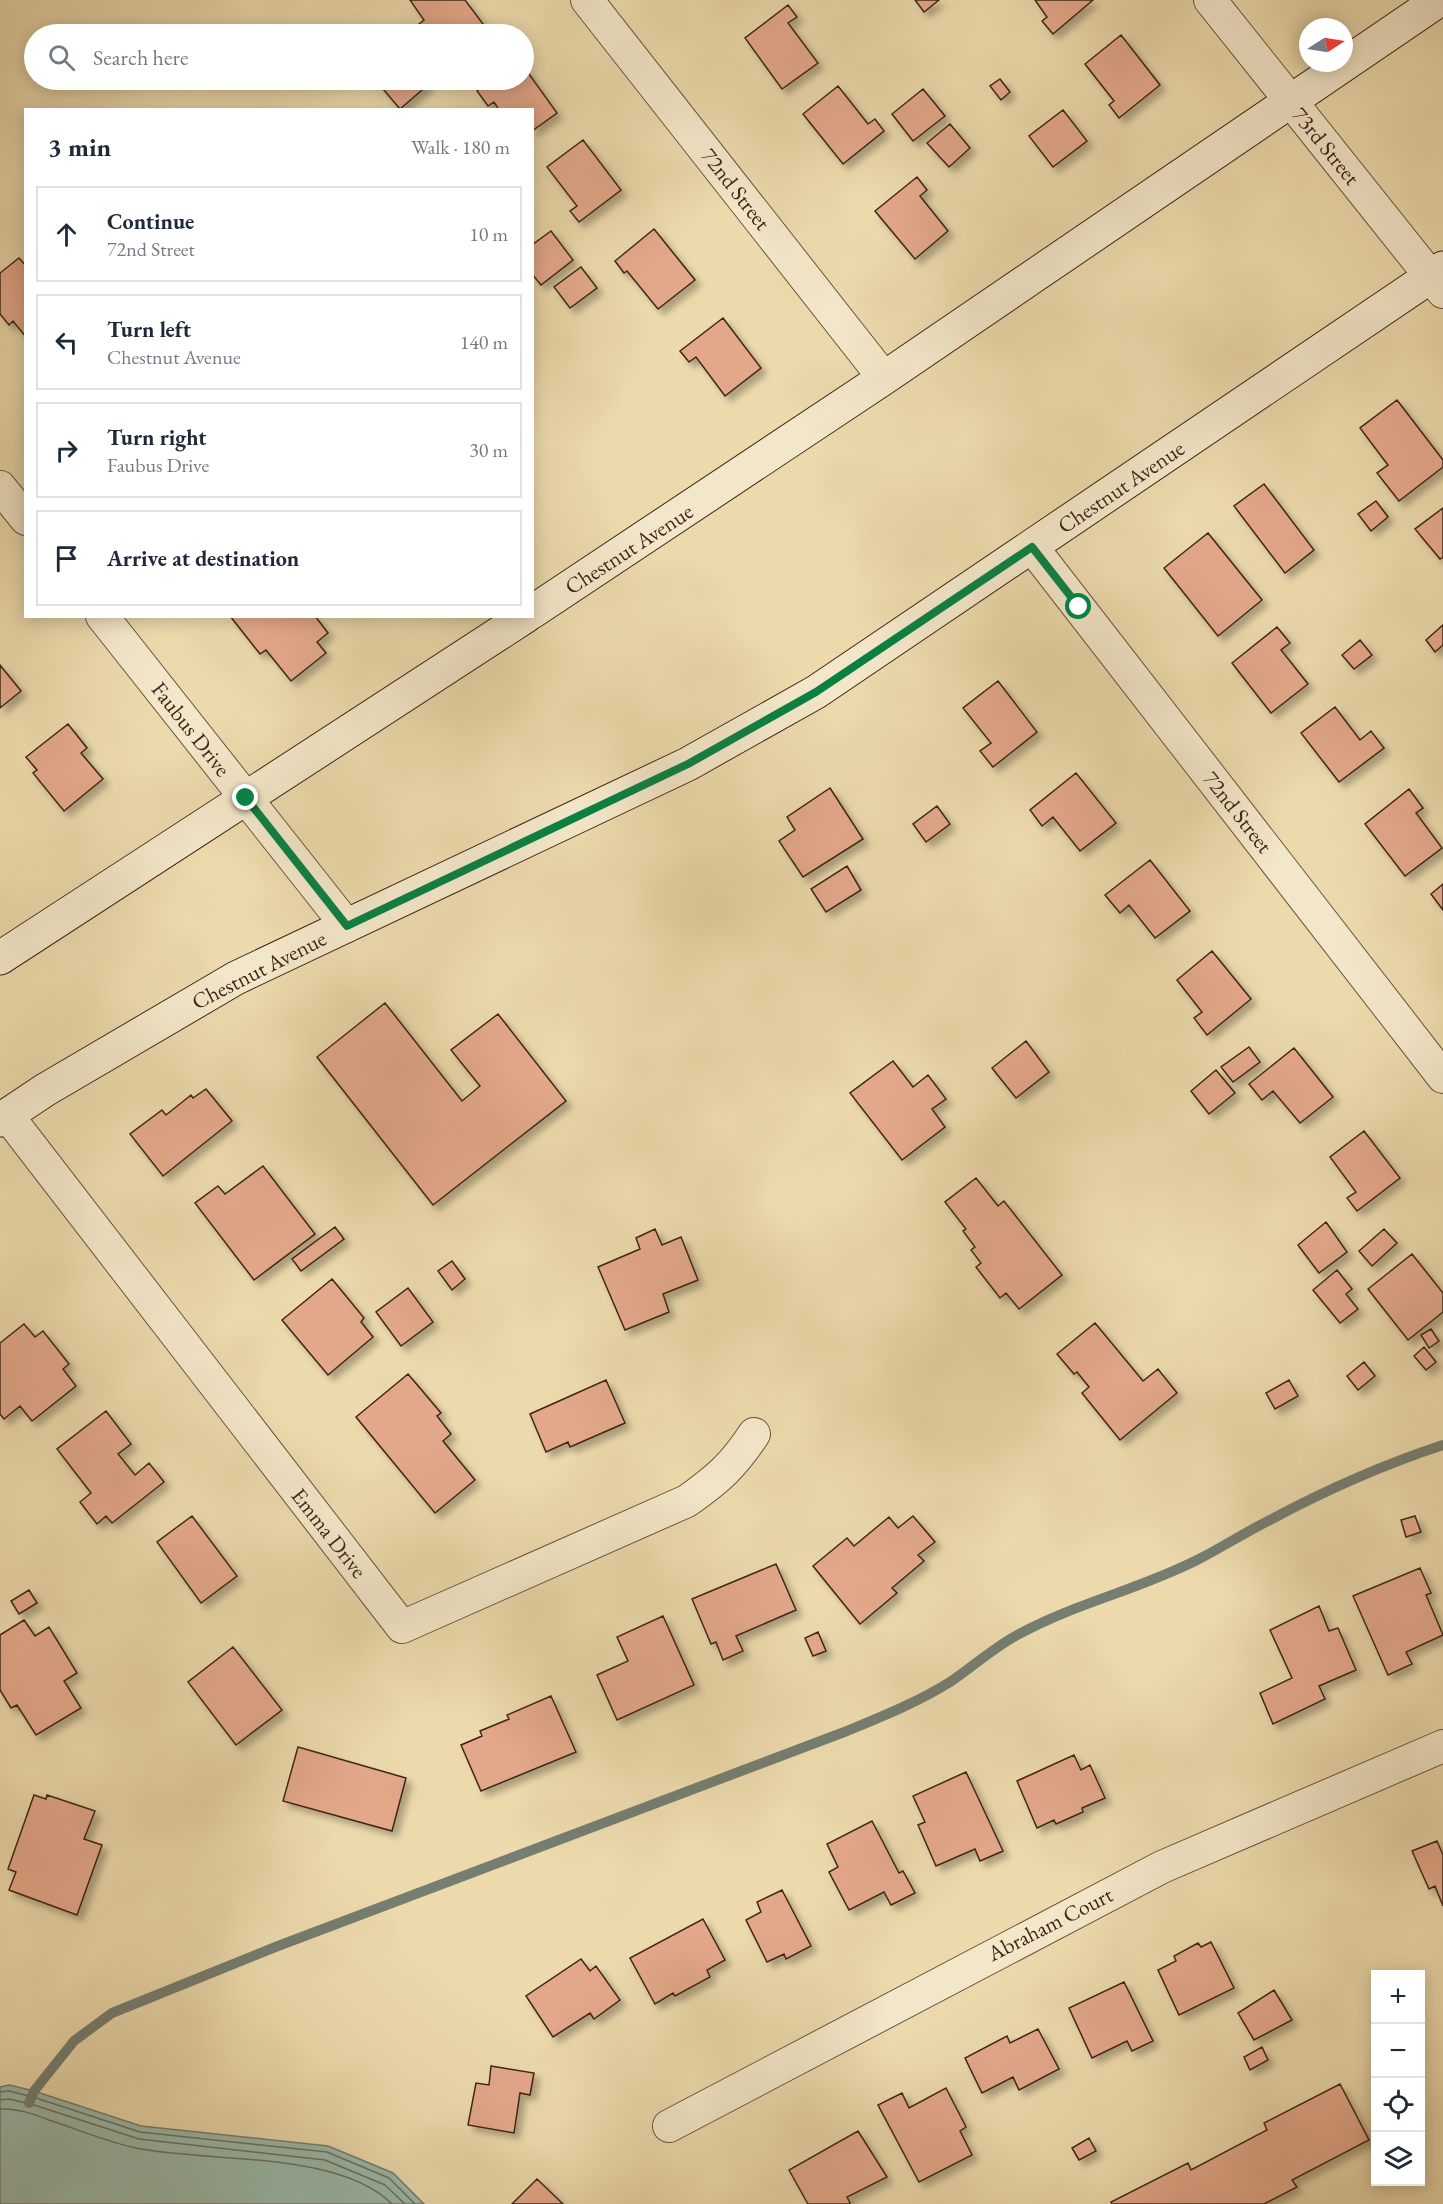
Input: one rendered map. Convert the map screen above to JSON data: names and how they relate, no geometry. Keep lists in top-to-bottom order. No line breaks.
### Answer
{"streets":{"street":["73rd Street","72nd Street","Chestnut Avenue","Faubus Drive","Emma Drive","Abraham Court"]},"crossings":[["73rd Street","Chestnut Avenue"],["72nd Street","Chestnut Avenue"],["Chestnut Avenue","Faubus Drive"],["Chestnut Avenue","Emma Drive"]],"north":"right","page":{"search":"Search here","heading":["3 min","Walk · 180 m"],"list":[["Continue","72nd Street","10 m"],["Turn left","Chestnut Avenue","140 m"],["Turn right","Faubus Drive","30 m"],"Arrive at destination"],"map_buttons":["+","−"]}}
